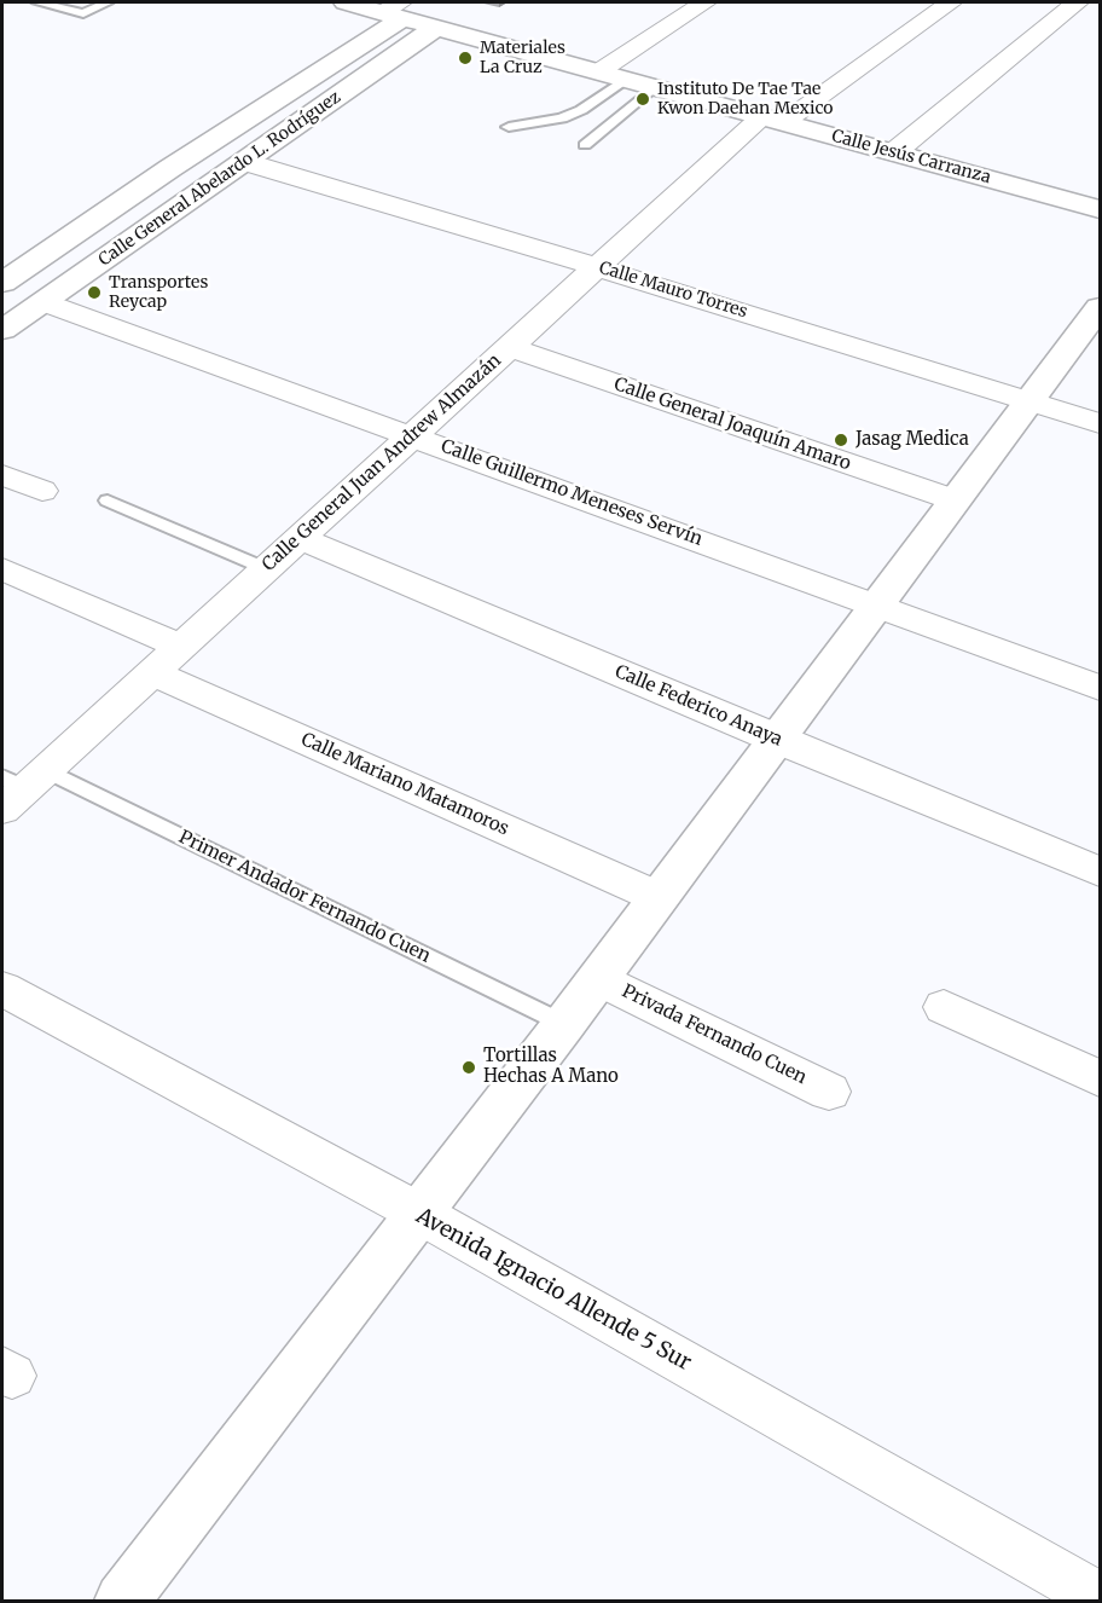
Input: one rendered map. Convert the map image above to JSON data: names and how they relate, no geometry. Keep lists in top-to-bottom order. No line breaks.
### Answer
{"streets":{"main road":["Calle Jesús Carranza","Calle General Abelardo L. Rodríguez"],"street":["Calle Mauro Torres","Calle General Joaquín Amaro","Calle General Juan Andrew Almazán","Calle Guillermo Meneses Servín","Calle Federico Anaya","Calle Mariano Matamoros","Privada Fernando Cuen","Avenida Ignacio Allende 5 Sur"],"lane":["Primer Andador Fernando Cuen"]},"crossings":[["Calle Jesús Carranza","Calle General Abelardo L. Rodríguez"],["Calle Jesús Carranza","Calle General Juan Andrew Almazán"],["Calle General Abelardo L. Rodríguez","Calle Mauro Torres"],["Calle General Abelardo L. Rodríguez","Calle Guillermo Meneses Servín"],["Calle Mauro Torres","Calle General Juan Andrew Almazán"],["Calle General Joaquín Amaro","Calle General Juan Andrew Almazán"],["Calle General Juan Andrew Almazán","Calle Guillermo Meneses Servín"],["Calle General Juan Andrew Almazán","Calle Federico Anaya"],["Calle General Juan Andrew Almazán","Calle Mariano Matamoros"],["Calle General Juan Andrew Almazán","Primer Andador Fernando Cuen"]],"places":["Materiales La Cruz","Instituto De Tae Tae Kwon Daehan Mexico","Transportes Reycap","Jasag Medica","Tortillas Hechas A Mano"]}
